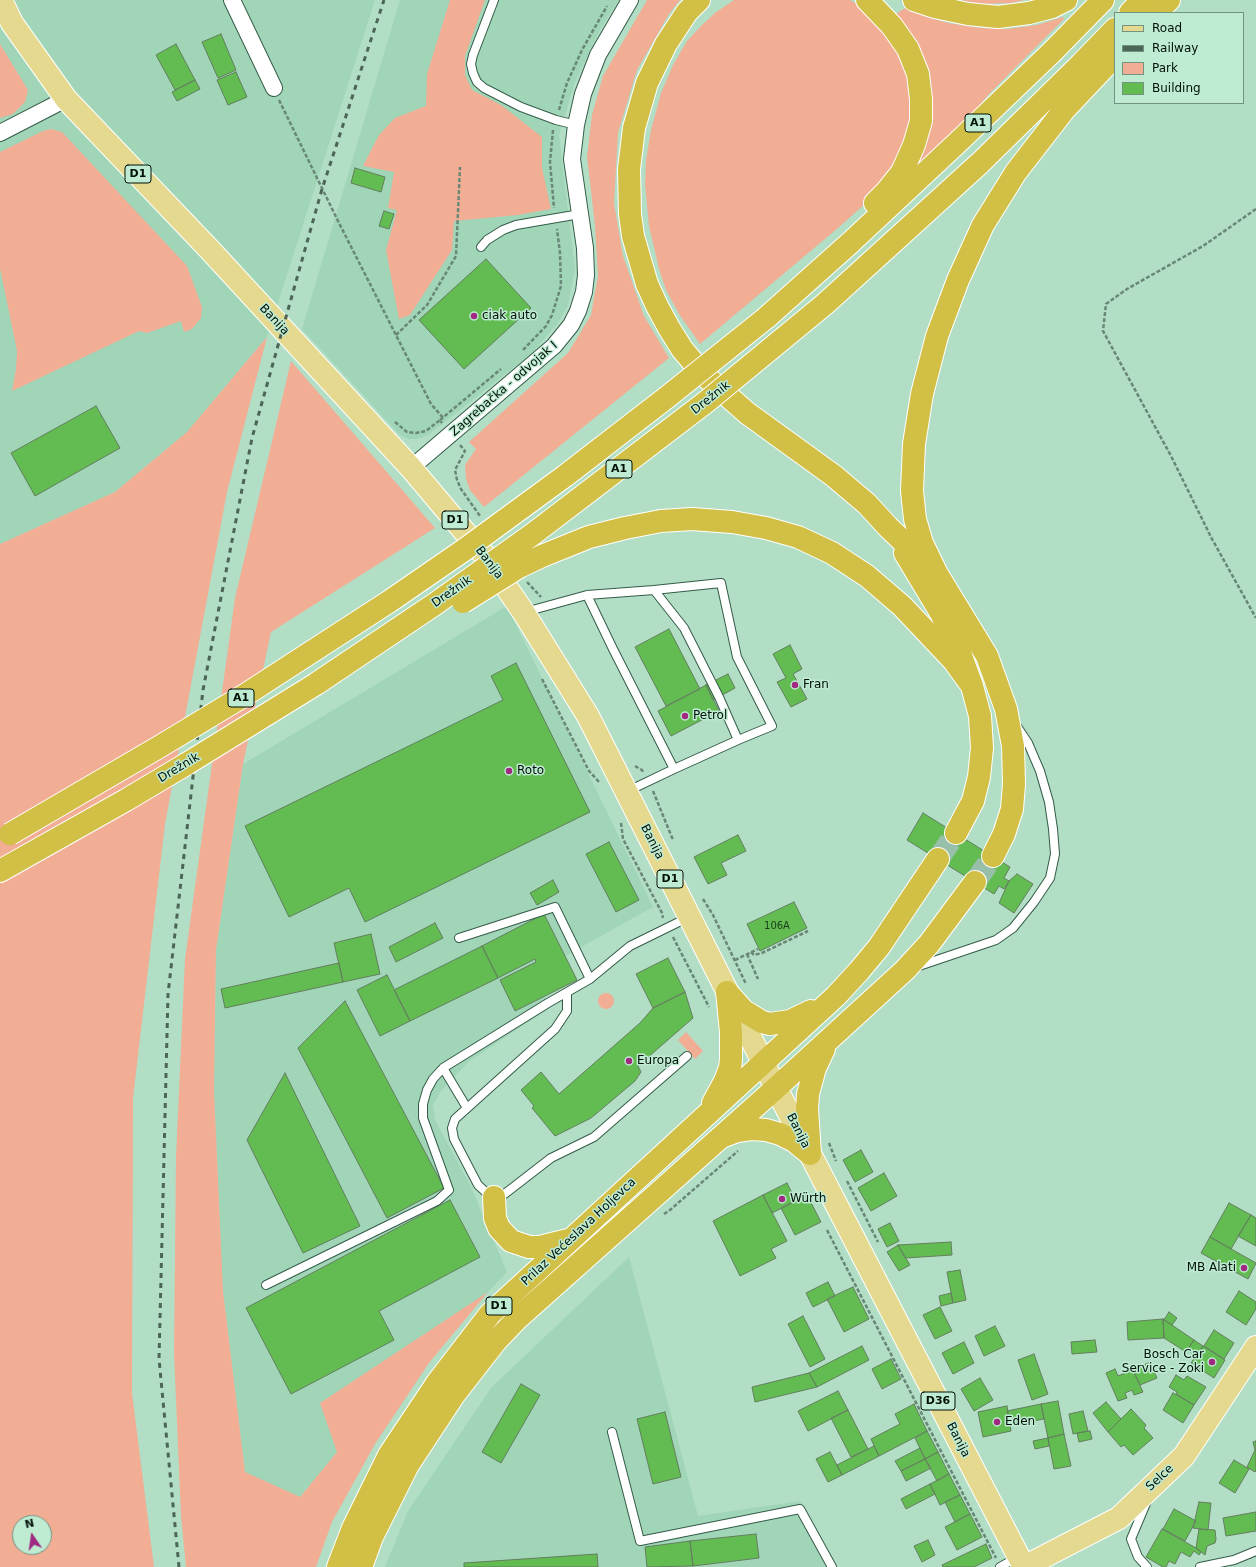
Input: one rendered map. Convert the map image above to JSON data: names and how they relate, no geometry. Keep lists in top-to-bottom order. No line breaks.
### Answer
{"streets":{"highway":["A1","D1","Drežnik","Prilaz Većeslava Holjevca"],"main road":["Banija","D36","Selce"],"street":["Zagrebačka - odvojak I"]},"crossings":[["D1","Banija"],["Banija","Zagrebačka - odvojak I"],["Banija","Prilaz Većeslava Holjevca"],["Banija","Selce"]],"places":["ciak auto","Fran","Petrol","Roto","Europa","Würth","MB Alati","Bosch Car Service - Zoki","Eden"],"house_numbers":["106A"],"legend":["Road","Railway","Park","Building"],"north":"top"}
